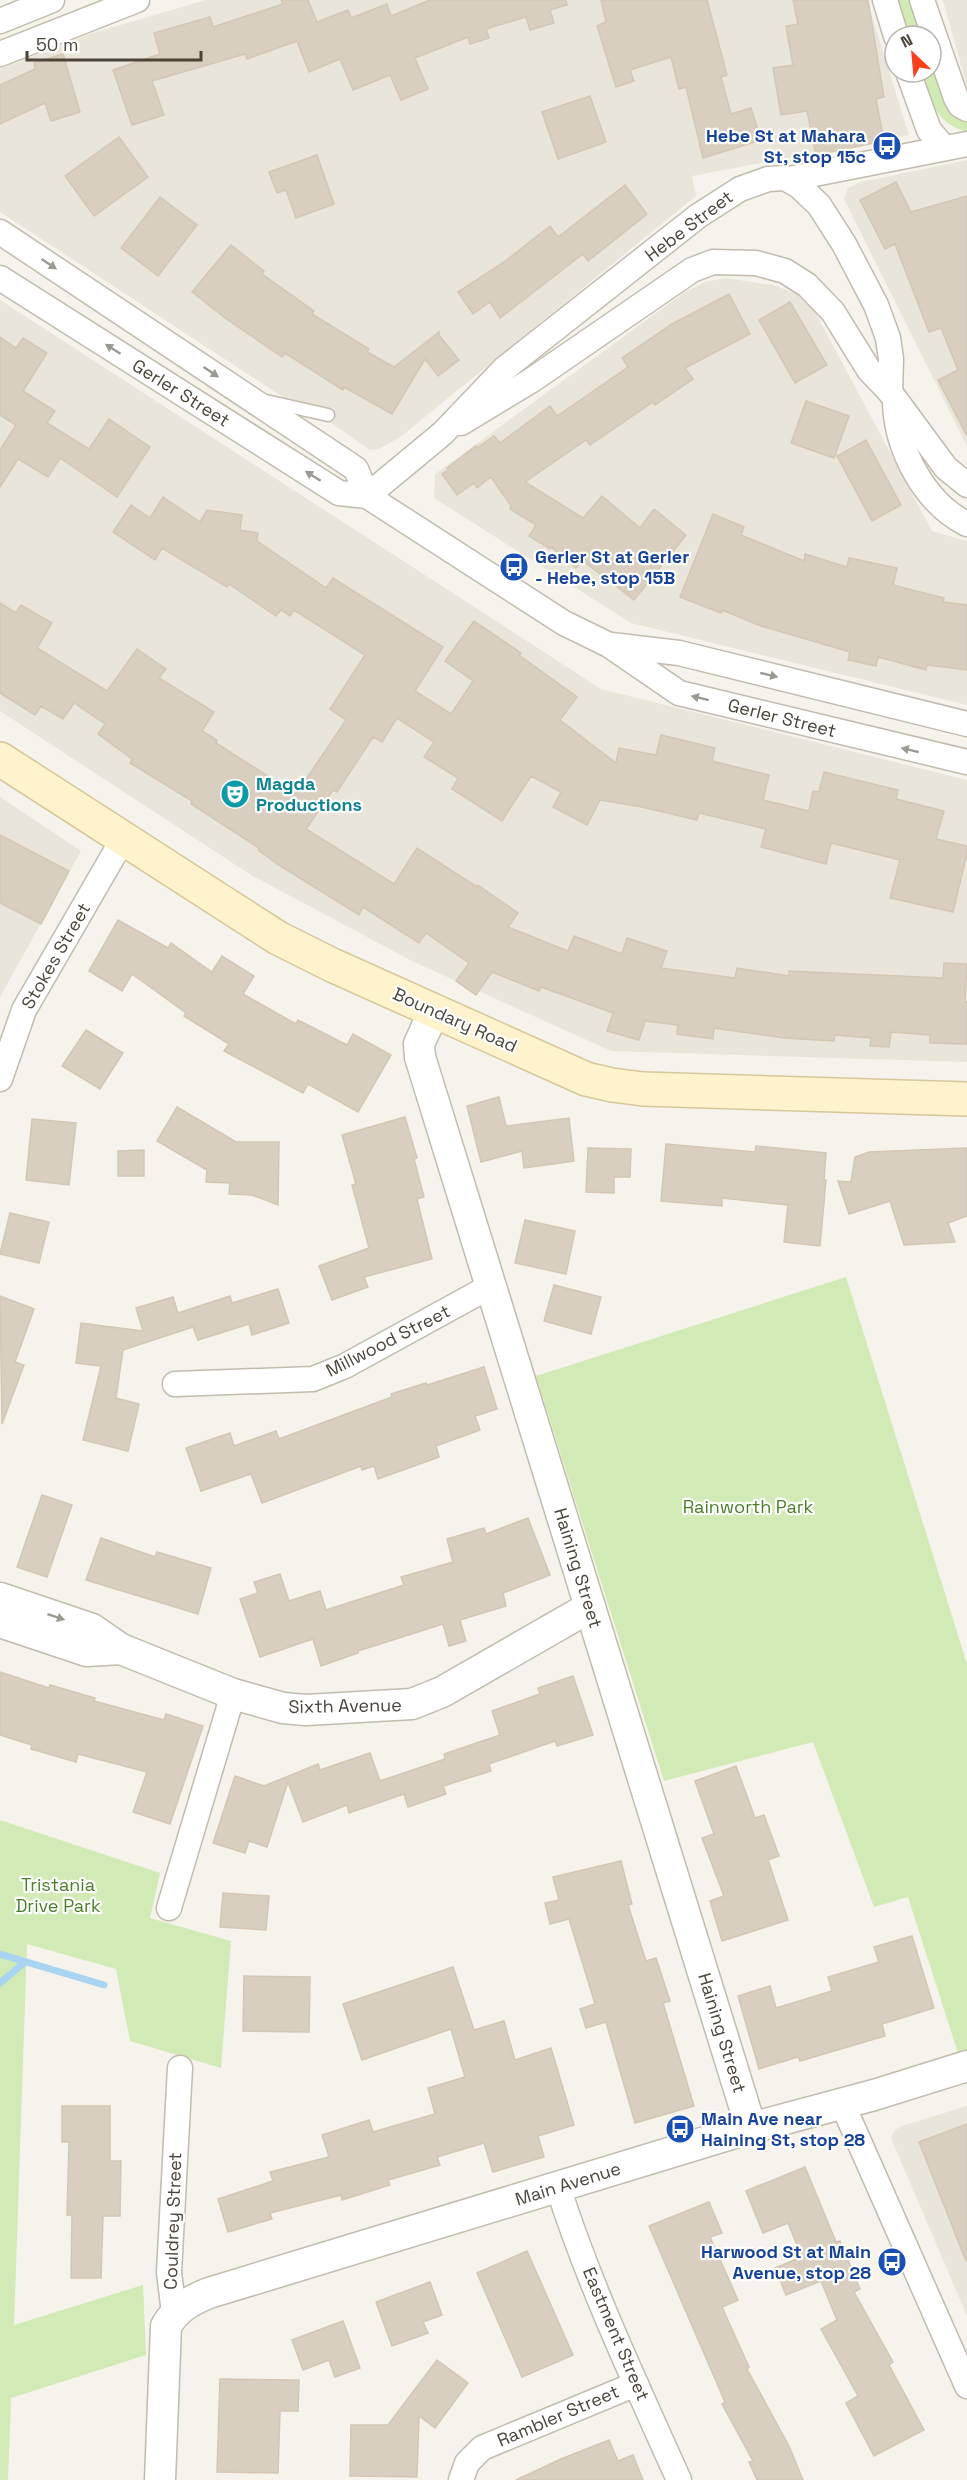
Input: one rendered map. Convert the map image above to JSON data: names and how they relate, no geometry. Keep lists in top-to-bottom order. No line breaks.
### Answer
{"streets":{"main road":["Boundary Road"],"street":["Hebe Street","Gerler Street","Stokes Street","Millwood Street","Haining Street","Sixth Avenue","Main Avenue","Couldrey Street","Eastment Street","Rambler Street"]},"crossings":[["Hebe Street","Gerler Street"],["Stokes Street","Boundary Road"],["Boundary Road","Haining Street"],["Millwood Street","Haining Street"],["Haining Street","Sixth Avenue"],["Haining Street","Main Avenue"],["Main Avenue","Couldrey Street"],["Main Avenue","Eastment Street"],["Eastment Street","Rambler Street"]],"parks":["Rainworth Park","Tristania Drive Park"],"places":{"bus stop":["Hebe St at Mahara St, stop 15c","Gerler St at Gerler - Hebe, stop 15B","Main Ave near Haining St, stop 28","Harwood St at Main Avenue, stop 28"],"theatre":["Magda Productions"]},"scale_bar":"50 m","north":"top left"}
